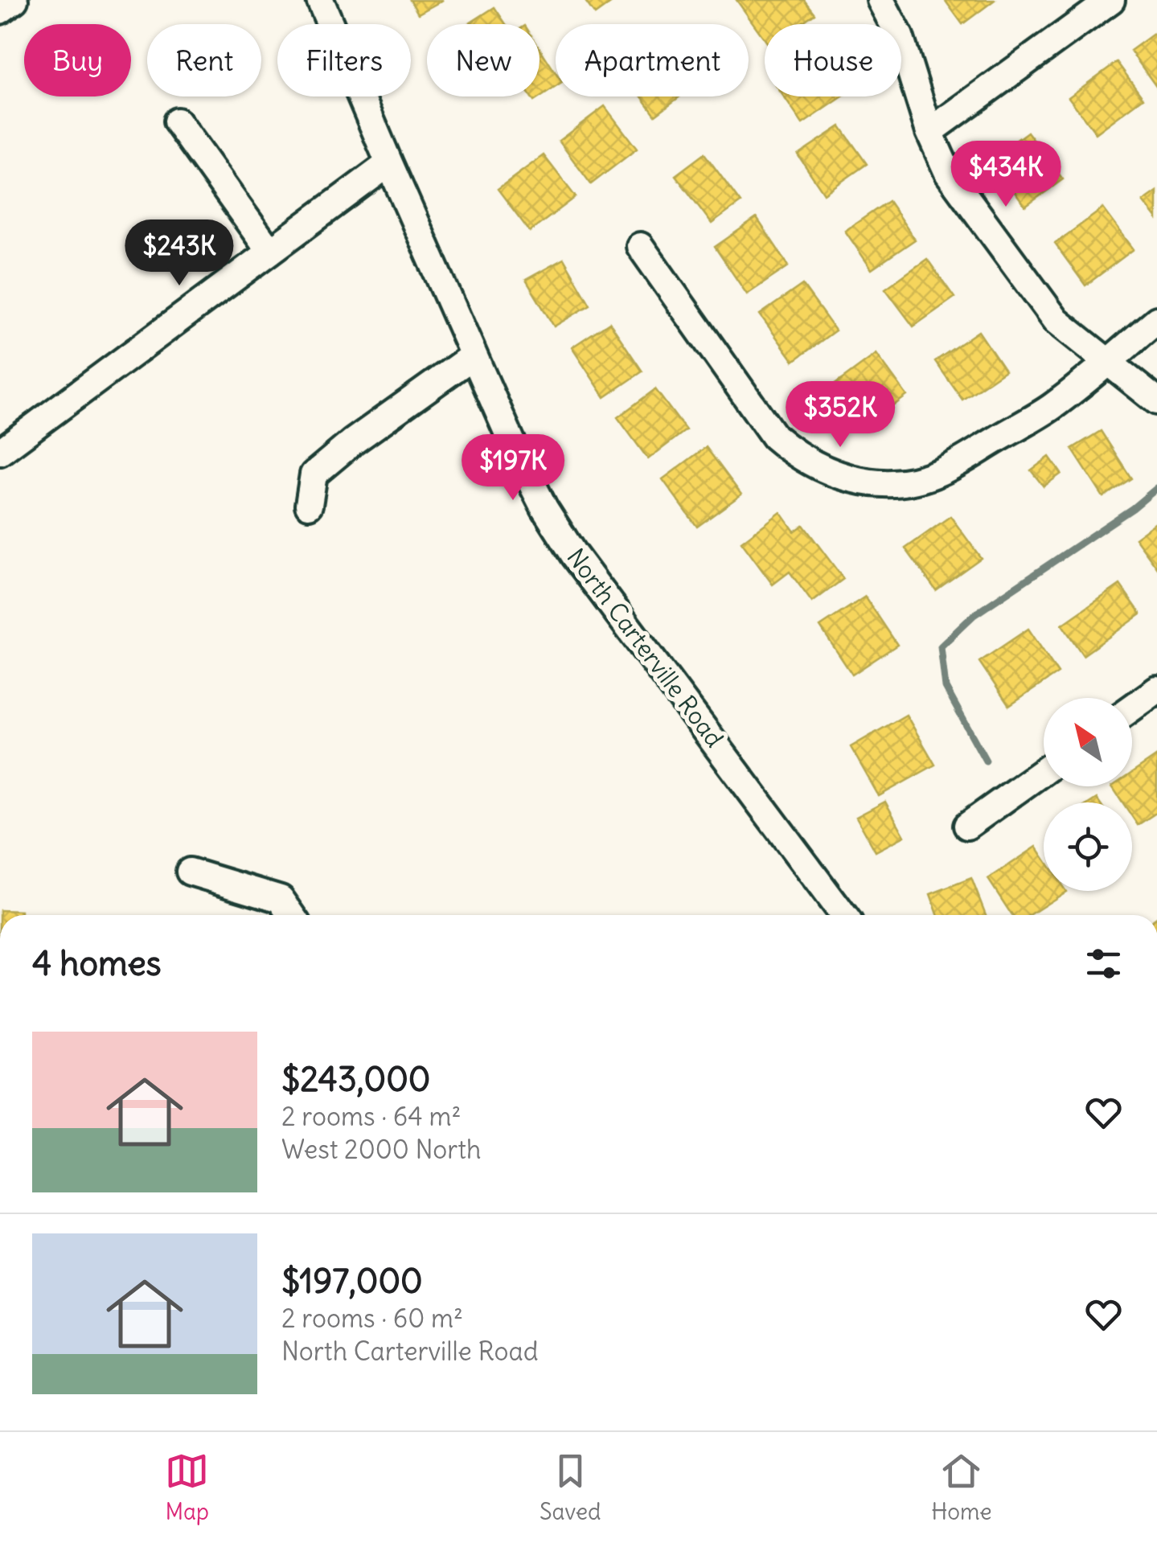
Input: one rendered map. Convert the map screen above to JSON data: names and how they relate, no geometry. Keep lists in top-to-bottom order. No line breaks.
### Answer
{"streets":{"street":["North Carterville Road"]},"north":"top left","page":{"chip":["Buy","Rent","Filters","New","Apartment","House"],"price":["$434K","$243K","$352K","$197K"],"heading":"4 homes","list":[{"name":"$243,000","note":"2 rooms · 64 m² · West 2000 North"},{"name":"$197,000","note":"2 rooms · 60 m² · North Carterville Road"}],"tabs":["Map","Saved","Home"]}}
